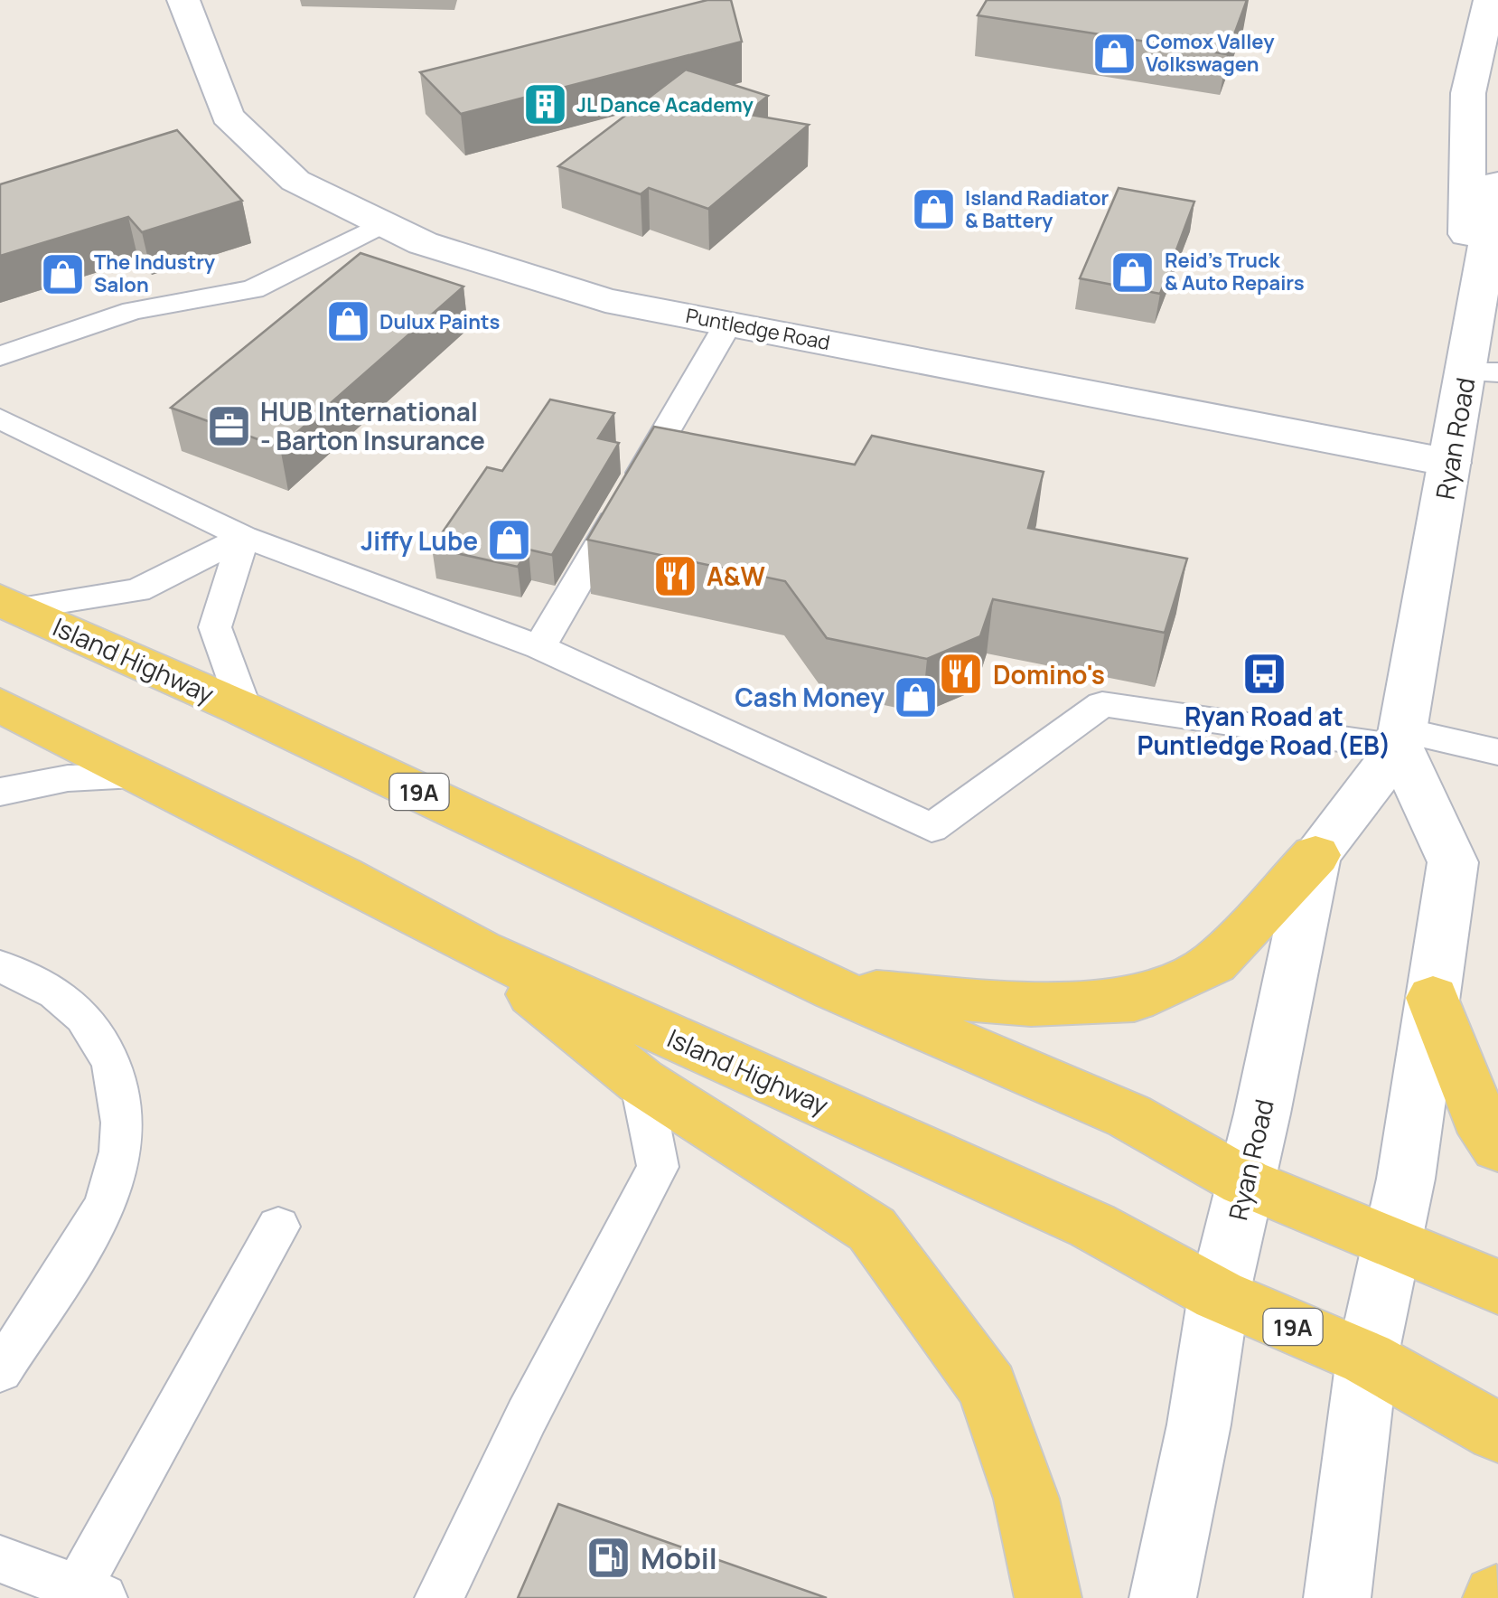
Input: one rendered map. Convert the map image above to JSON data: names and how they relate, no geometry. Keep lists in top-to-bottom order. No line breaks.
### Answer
{"streets":{"main road":["Puntledge Road","Ryan Road","Island Highway","19A"]},"crossings":[["Puntledge Road","Ryan Road"],["Ryan Road","Island Highway"]],"places":{"shop":["Comox Valley Volkswagen","Island Radiator & Battery","Reid's Truck & Auto Repairs","The Industry Salon","Dulux Paints","Jiffy Lube","Cash Money"],"building":["JL Dance Academy"],"office":["HUB International - Barton Insurance"],"restaurant":["A&W","Domino's"],"bus stop":["Ryan Road at Puntledge Road (EB)"],"fuel station":["Mobil"]}}
